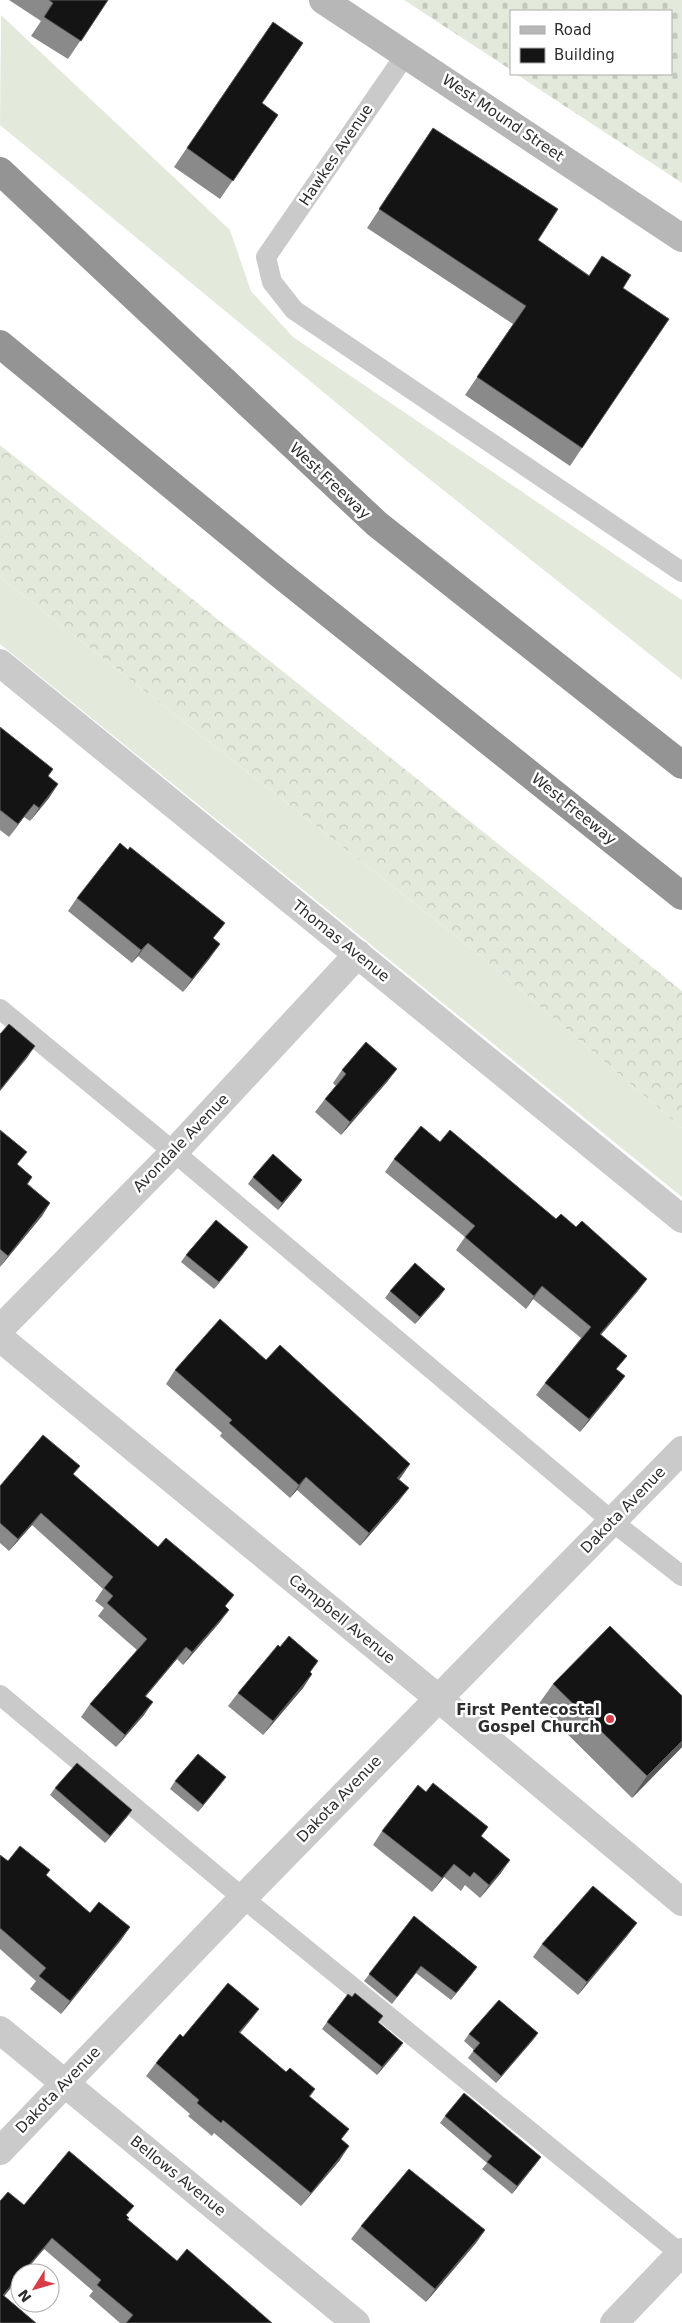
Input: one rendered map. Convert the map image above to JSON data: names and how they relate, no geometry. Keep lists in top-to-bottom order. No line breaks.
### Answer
{"streets":{"highway":["West Freeway"],"main road":["West Mound Street"],"street":["Thomas Avenue","Avondale Avenue","Dakota Avenue","Campbell Avenue","Bellows Avenue"],"lane":["Hawkes Avenue"]},"crossings":[["West Mound Street","Hawkes Avenue"],["Thomas Avenue","Avondale Avenue"],["Dakota Avenue","Campbell Avenue"],["Dakota Avenue","Bellows Avenue"]],"places":["First Pentecostal Gospel Church"],"legend":["Road","Building"],"north":"bottom left"}
